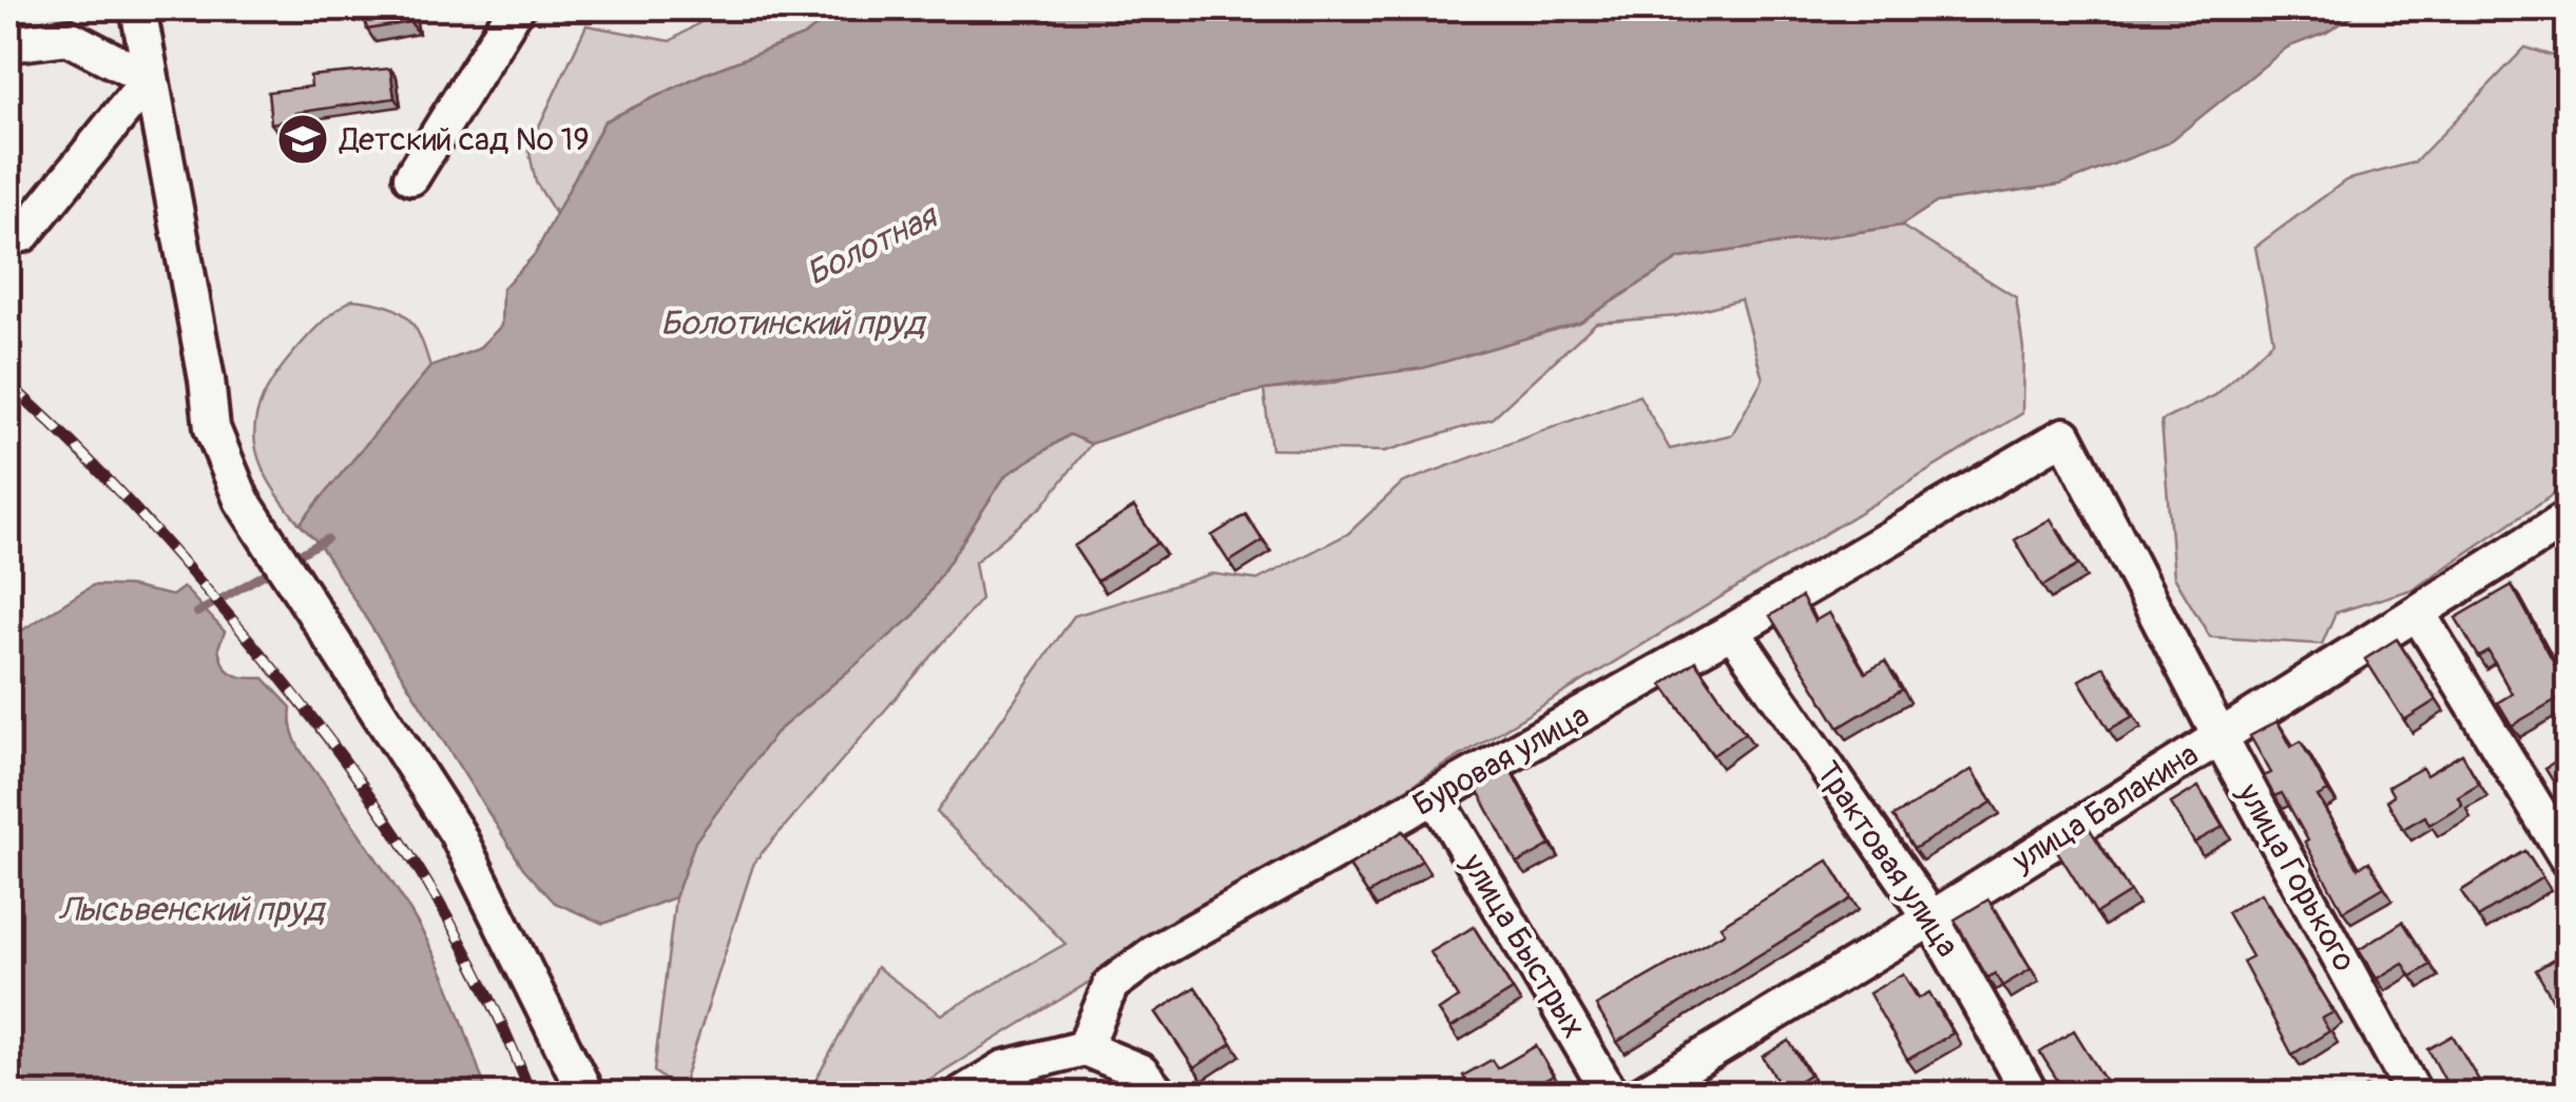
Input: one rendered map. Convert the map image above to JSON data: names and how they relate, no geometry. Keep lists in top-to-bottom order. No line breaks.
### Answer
{"streets":{"street":["Буровая улица","улица Балакина","Трактовая улица","улица Горького","улица Быстрых"]},"crossings":[["Буровая улица","Трактовая улица"],["Буровая улица","улица Горького"],["Буровая улица","улица Быстрых"],["улица Балакина","Трактовая улица"],["улица Балакина","улица Горького"]],"water":["Болотная","Болотинский пруд","Лысьвенский пруд"],"places":{"school or university":["Детский сад № 19"]}}
